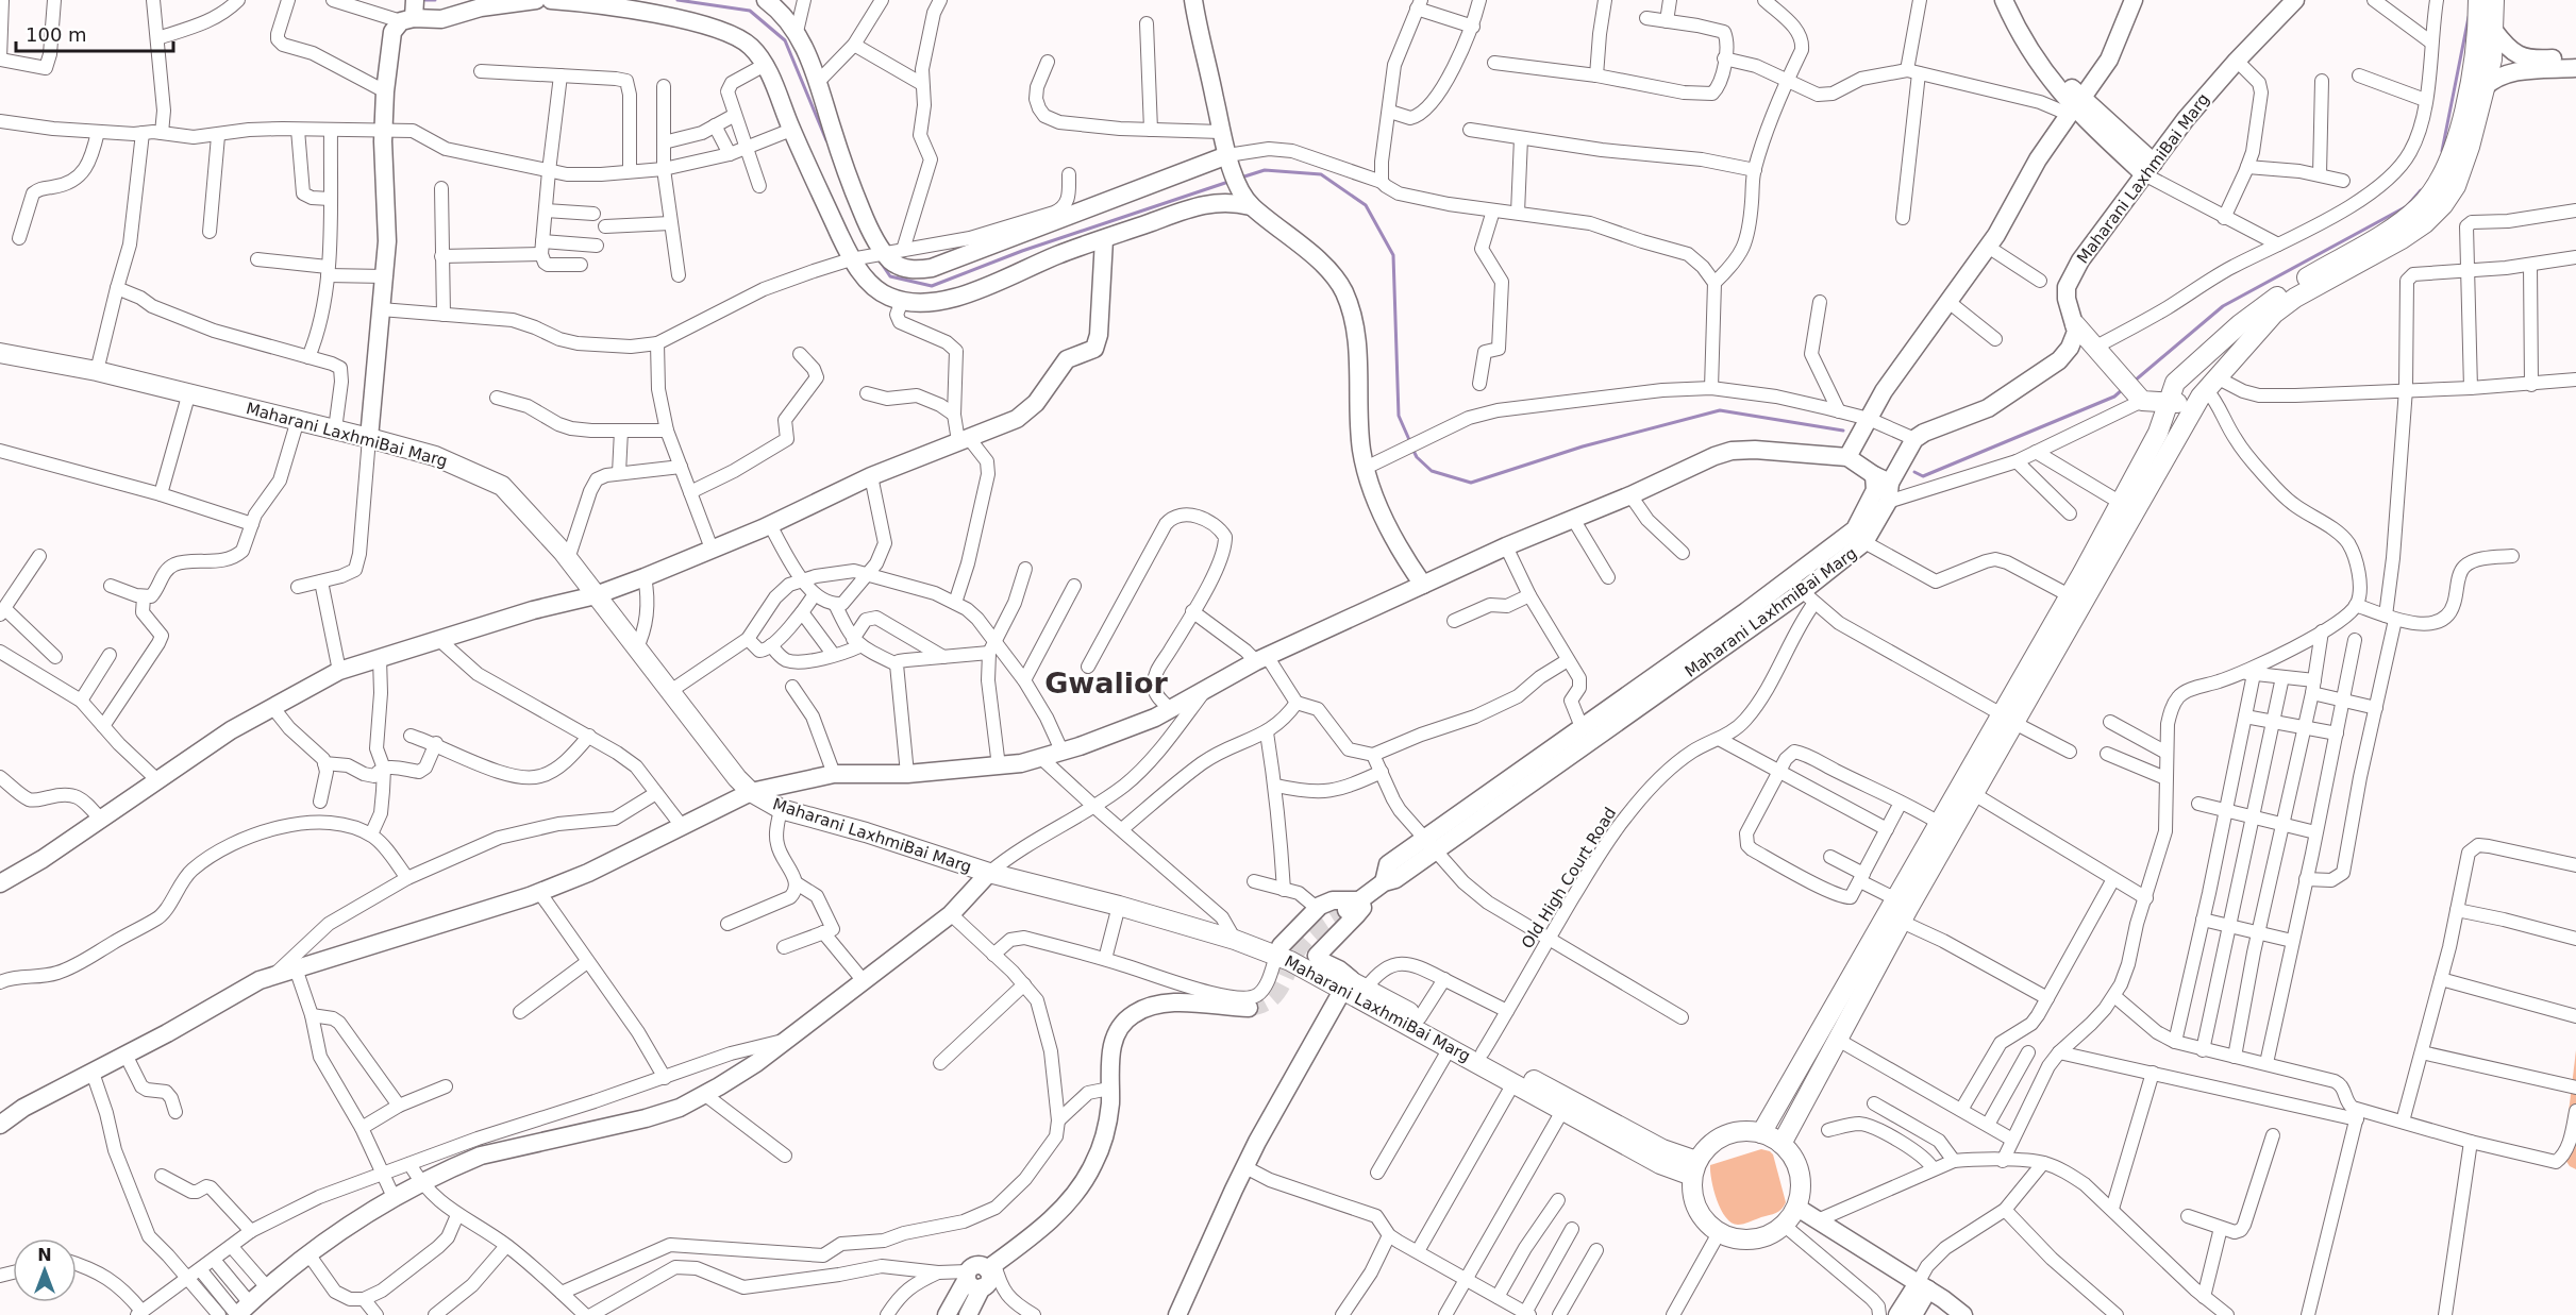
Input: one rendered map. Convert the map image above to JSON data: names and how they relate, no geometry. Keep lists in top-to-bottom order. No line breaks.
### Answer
{"streets":{"main road":["Maharani LaxhmiBai Marg"],"street":["Old High Court Road"]},"crossings":[["Maharani LaxhmiBai Marg","Old High Court Road"]],"districts":["Gwalior"],"scale_bar":"100 m","north":"top"}
